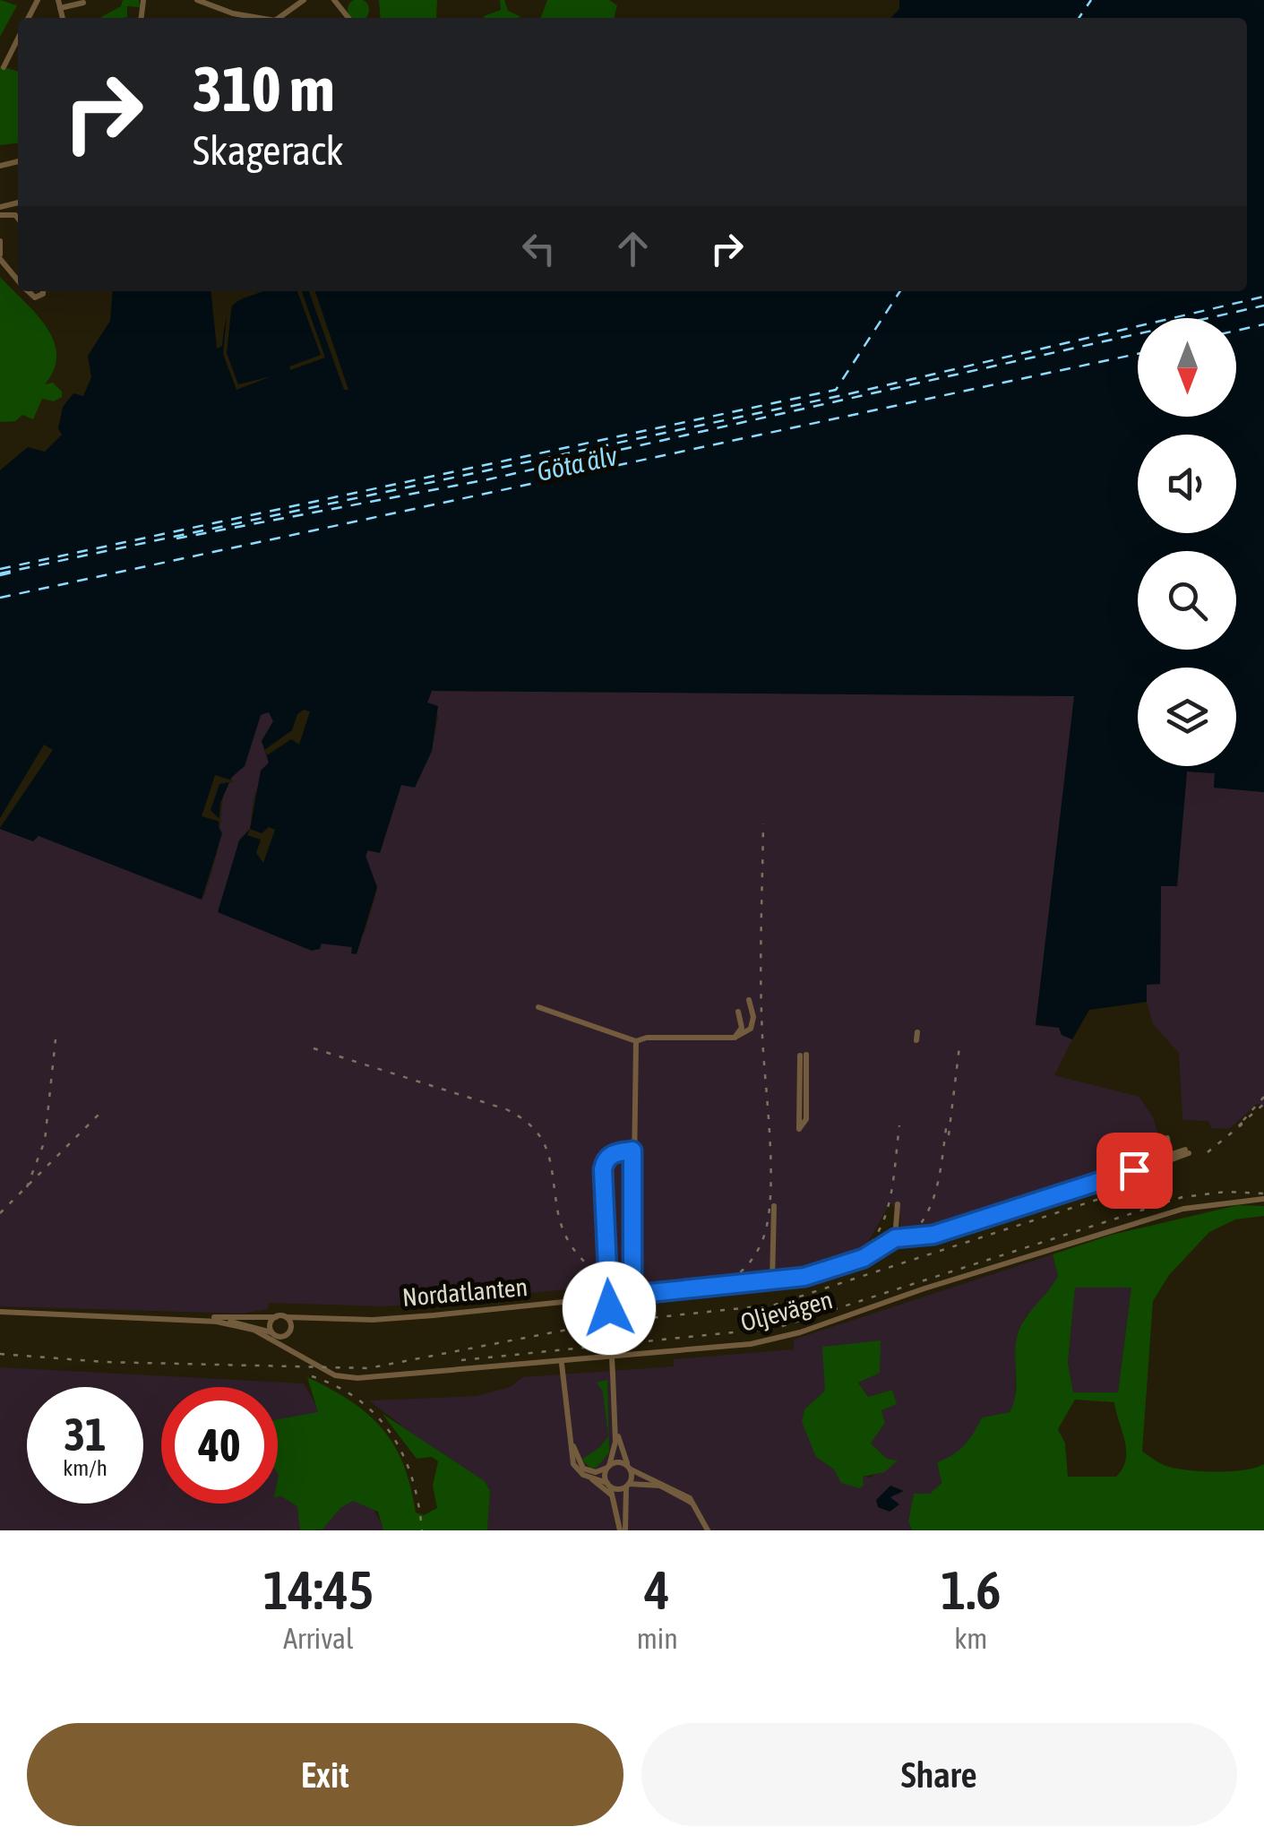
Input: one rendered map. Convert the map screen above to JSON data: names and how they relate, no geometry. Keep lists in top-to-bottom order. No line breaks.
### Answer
{"streets":{"street":["Nordatlanten","Oljevägen"]},"crossings":[["Nordatlanten","Oljevägen"]],"water":["Göta älv"],"north":"bottom","page":{"turn":["310 m","Skagerack"],"speed":"31 km/h","limit":"40","eta":["14:45","Arrival","4","min","1.6","km"],"buttons":["Exit","Share"]}}
